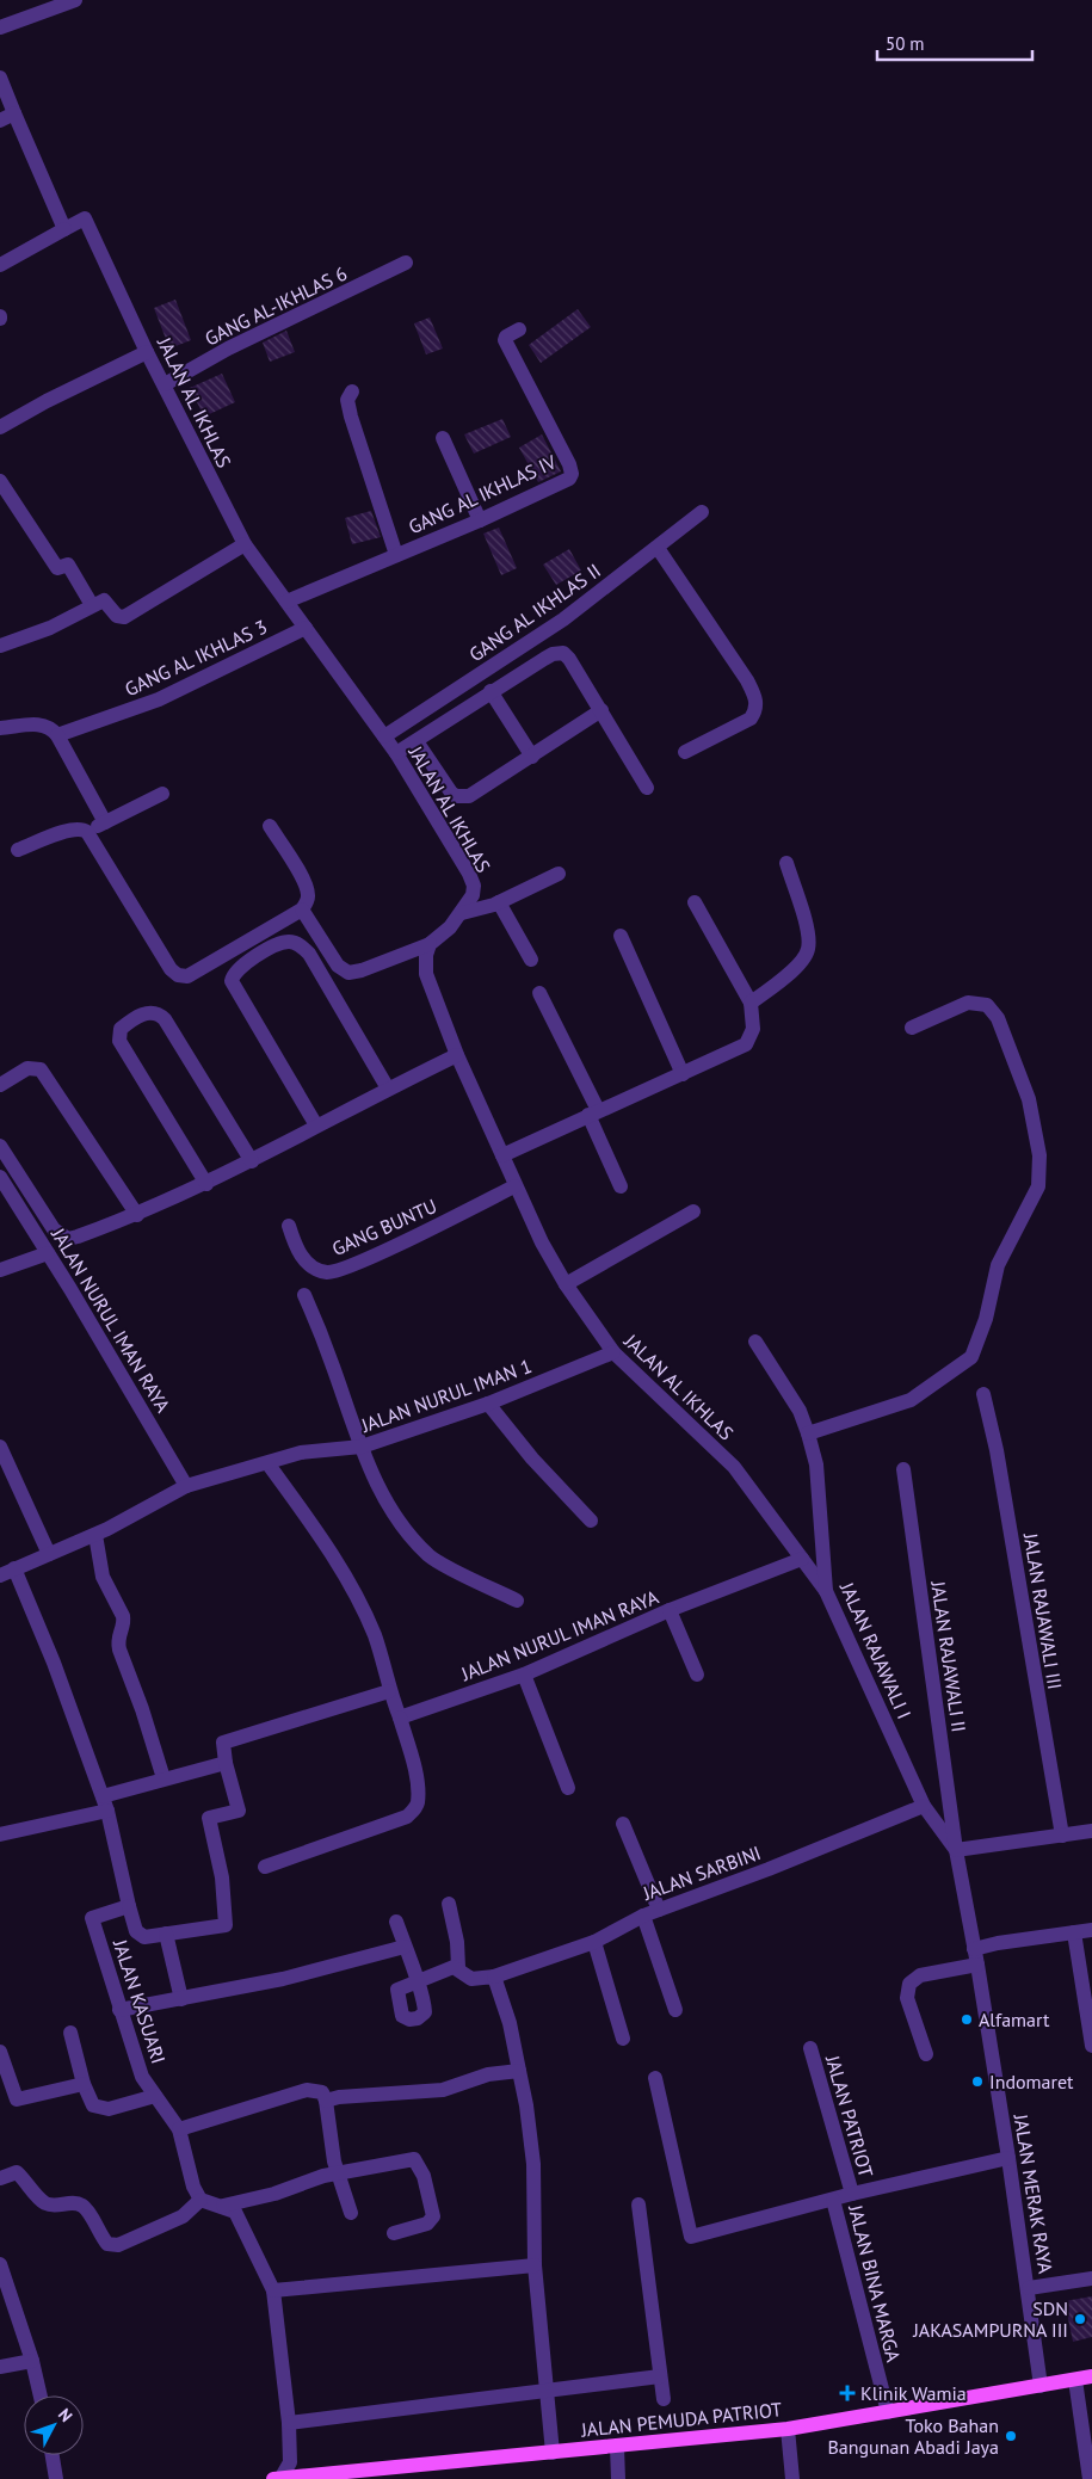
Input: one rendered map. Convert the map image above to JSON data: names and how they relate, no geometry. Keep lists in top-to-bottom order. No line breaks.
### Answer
{"streets":{"main road":["JALAN PEMUDA PATRIOT"],"street":["GANG AL-IKHLAS 6","JALAN AL IKHLAS","GANG AL IKHLAS IV","GANG AL IKHLAS II","GANG AL IKHLAS 3","GANG BUNTU","JALAN NURUL IMAN RAYA","JALAN NURUL IMAN 1","JALAN RAJAWALI III","JALAN RAJAWALI I","JALAN RAJAWALI II","JALAN SARBINI","JALAN KASUARI","JALAN PATRIOT","JALAN MERAK RAYA","JALAN BINA MARGA"]},"crossings":[["GANG AL-IKHLAS 6","JALAN AL IKHLAS"],["JALAN AL IKHLAS","GANG AL IKHLAS IV"],["JALAN AL IKHLAS","GANG AL IKHLAS II"],["JALAN AL IKHLAS","GANG AL IKHLAS 3"],["JALAN AL IKHLAS","GANG BUNTU"],["JALAN AL IKHLAS","JALAN NURUL IMAN RAYA"],["JALAN AL IKHLAS","JALAN NURUL IMAN 1"],["JALAN AL IKHLAS","JALAN RAJAWALI I"],["JALAN NURUL IMAN RAYA","JALAN NURUL IMAN 1"],["JALAN RAJAWALI I","JALAN SARBINI"],["JALAN RAJAWALI I","JALAN MERAK RAYA"],["JALAN RAJAWALI II","JALAN MERAK RAYA"],["JALAN SARBINI","JALAN MERAK RAYA"],["JALAN PATRIOT","JALAN BINA MARGA"],["JALAN MERAK RAYA","JALAN BINA MARGA"],["JALAN MERAK RAYA","JALAN PEMUDA PATRIOT"],["JALAN BINA MARGA","JALAN PEMUDA PATRIOT"]],"places":{"other":["Alfamart","Indomaret","SDN JAKASAMPURNA III","Toko Bahan Bangunan Abadi Jaya"],"health":["Klinik Wamia"]},"scale_bar":"50 m","north":"top right"}
